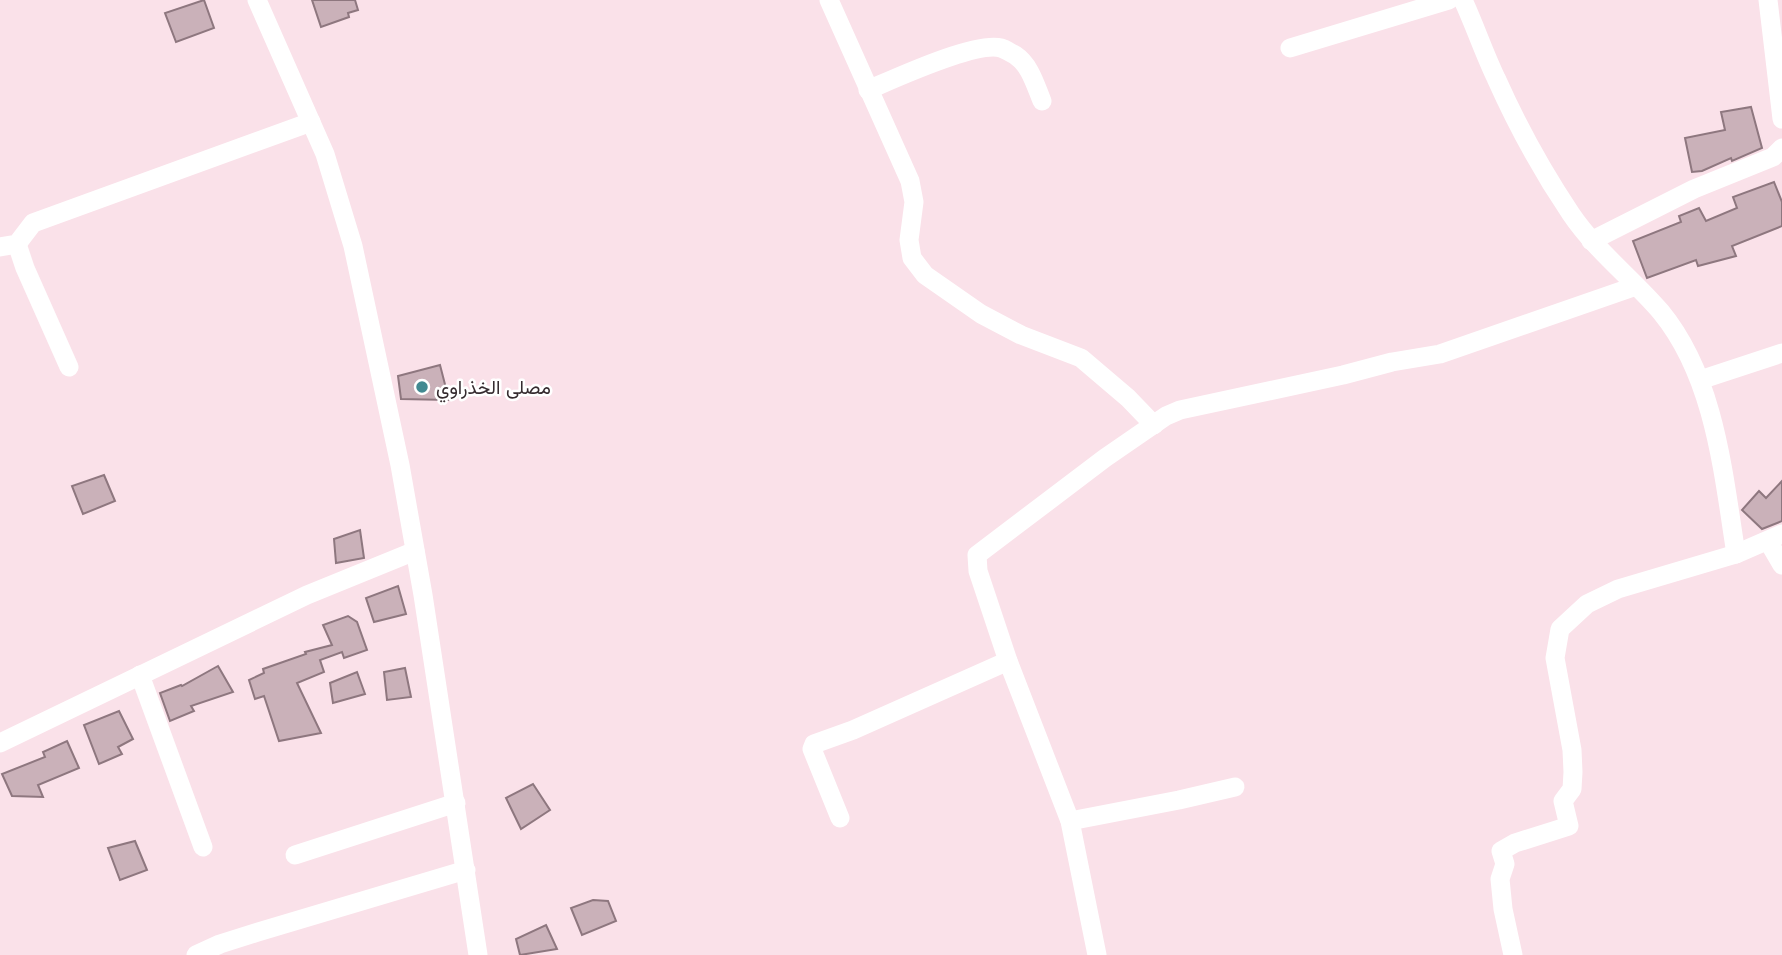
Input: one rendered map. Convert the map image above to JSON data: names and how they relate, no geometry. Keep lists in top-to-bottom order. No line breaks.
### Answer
{"places":["مصلى الخذراوي"]}
